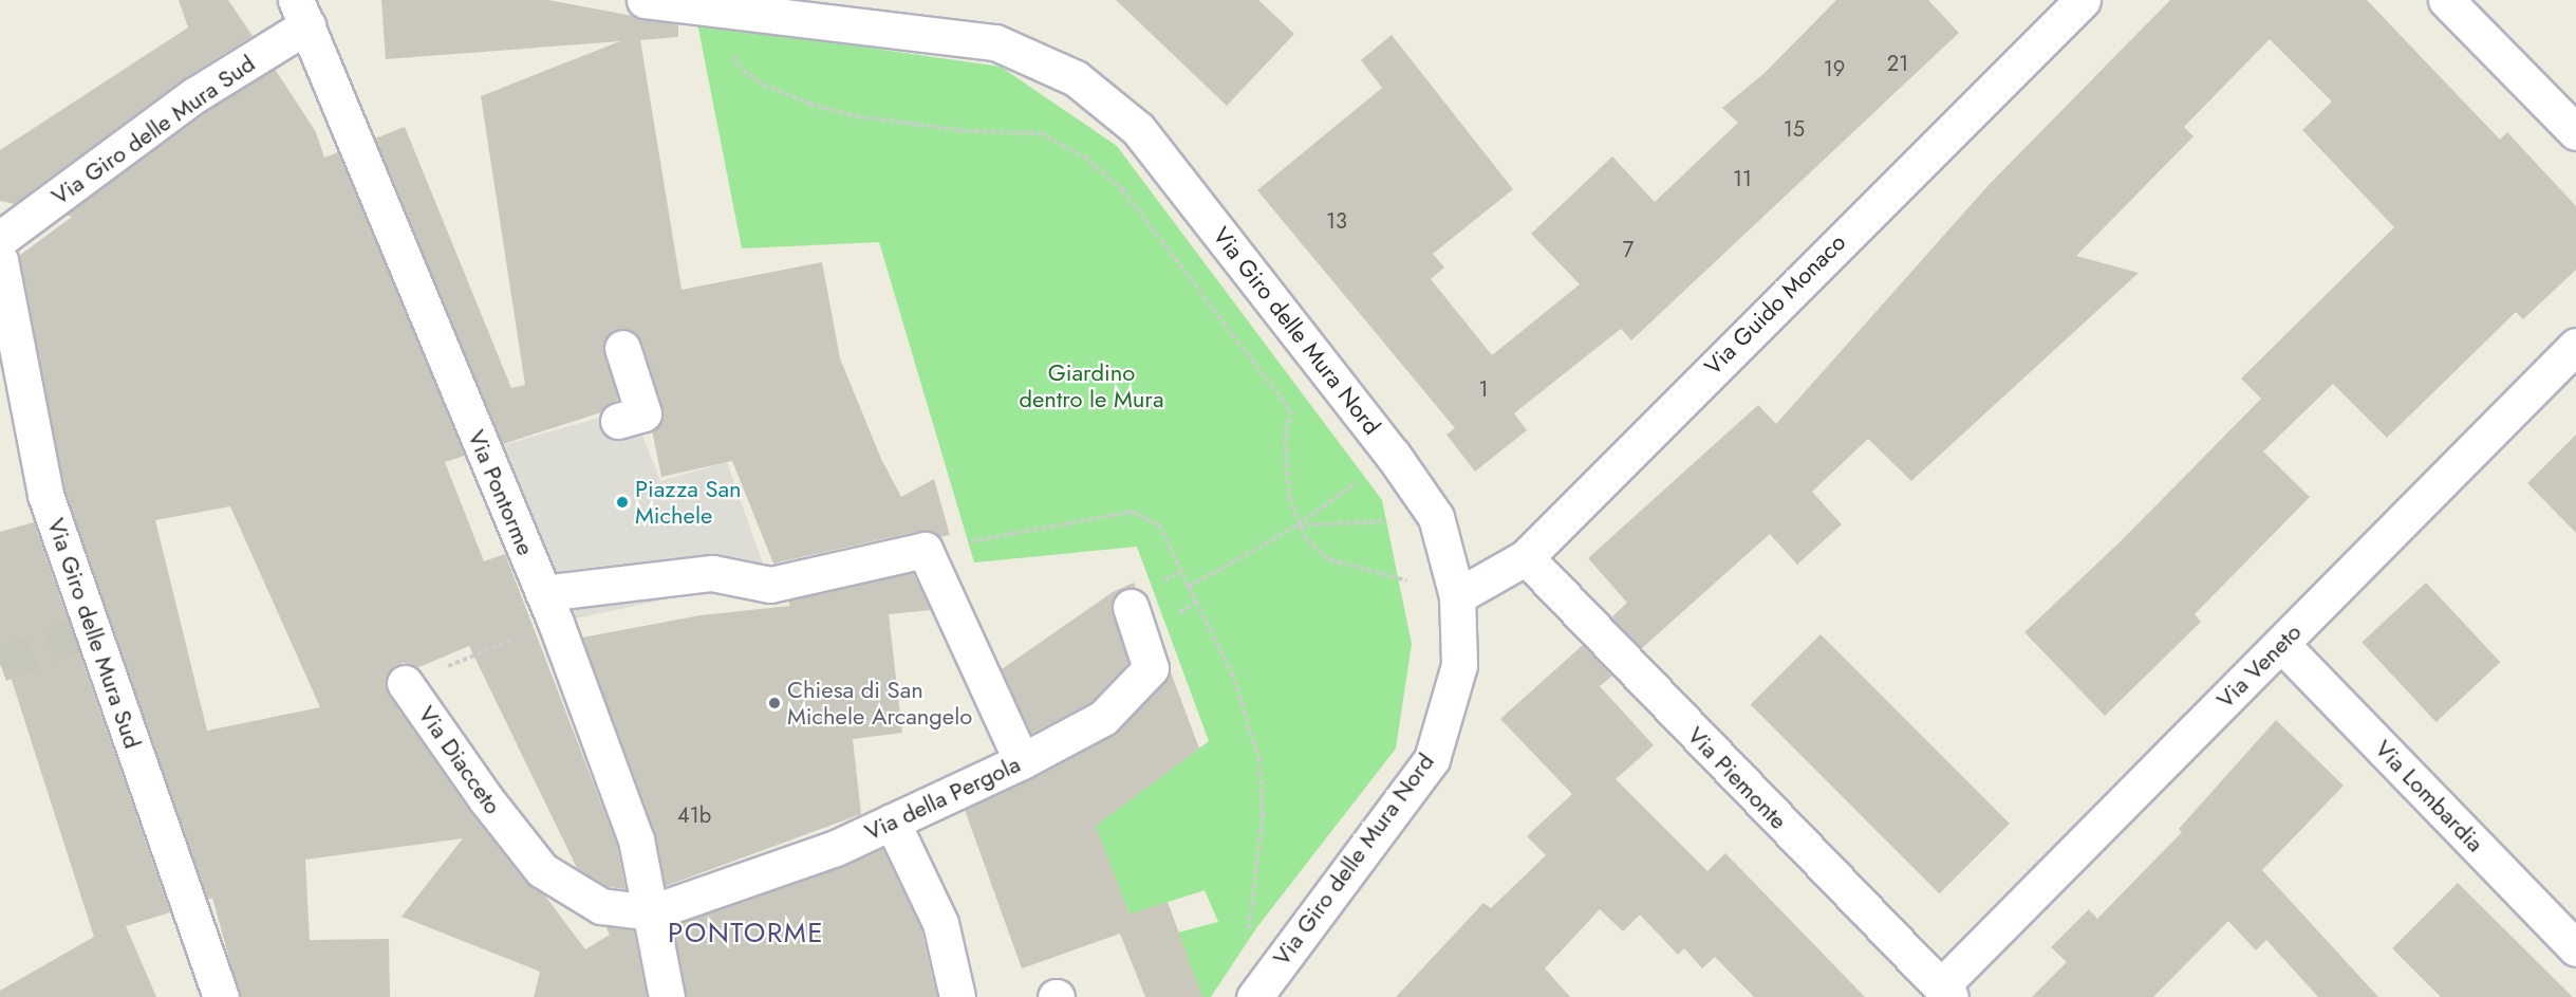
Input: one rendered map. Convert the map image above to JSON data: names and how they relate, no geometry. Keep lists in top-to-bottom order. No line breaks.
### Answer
{"streets":{"street":["Via Giro delle Mura Sud","Via Guido Monaco","Via Giro delle Mura Nord","Via Pontorme","Via Veneto","Via Diacceto","Via Piemonte","Via Lombardia","Via della Pergola"]},"crossings":[["Via Giro delle Mura Sud","Via Pontorme"],["Via Guido Monaco","Via Giro delle Mura Nord"],["Via Guido Monaco","Via Piemonte"],["Via Pontorme","Via Diacceto"],["Via Pontorme","Via della Pergola"],["Via Veneto","Via Piemonte"],["Via Veneto","Via Lombardia"],["Via Diacceto","Via della Pergola"]],"districts":["PONTORME"],"parks":["Giardino dentro le Mura"],"places":["Piazza San Michele","Chiesa di San Michele Arcangelo"],"house_numbers":["21","19","15","11","13","7","1","41b"]}
